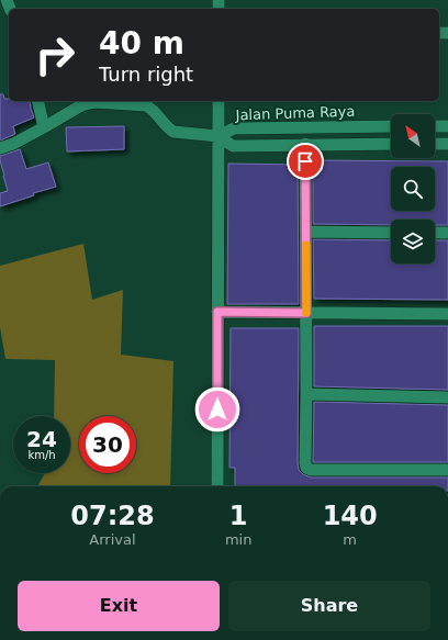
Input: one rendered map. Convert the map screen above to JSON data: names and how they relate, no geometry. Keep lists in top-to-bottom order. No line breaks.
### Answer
{"streets":{"street":["Jalan Puma Raya"]},"north":"top left","page":{"turn":["40 m","Turn right"],"speed":"24 km/h","limit":"30","eta":["07:28","Arrival","1","min","140","m"],"buttons":["Exit","Share"]}}
